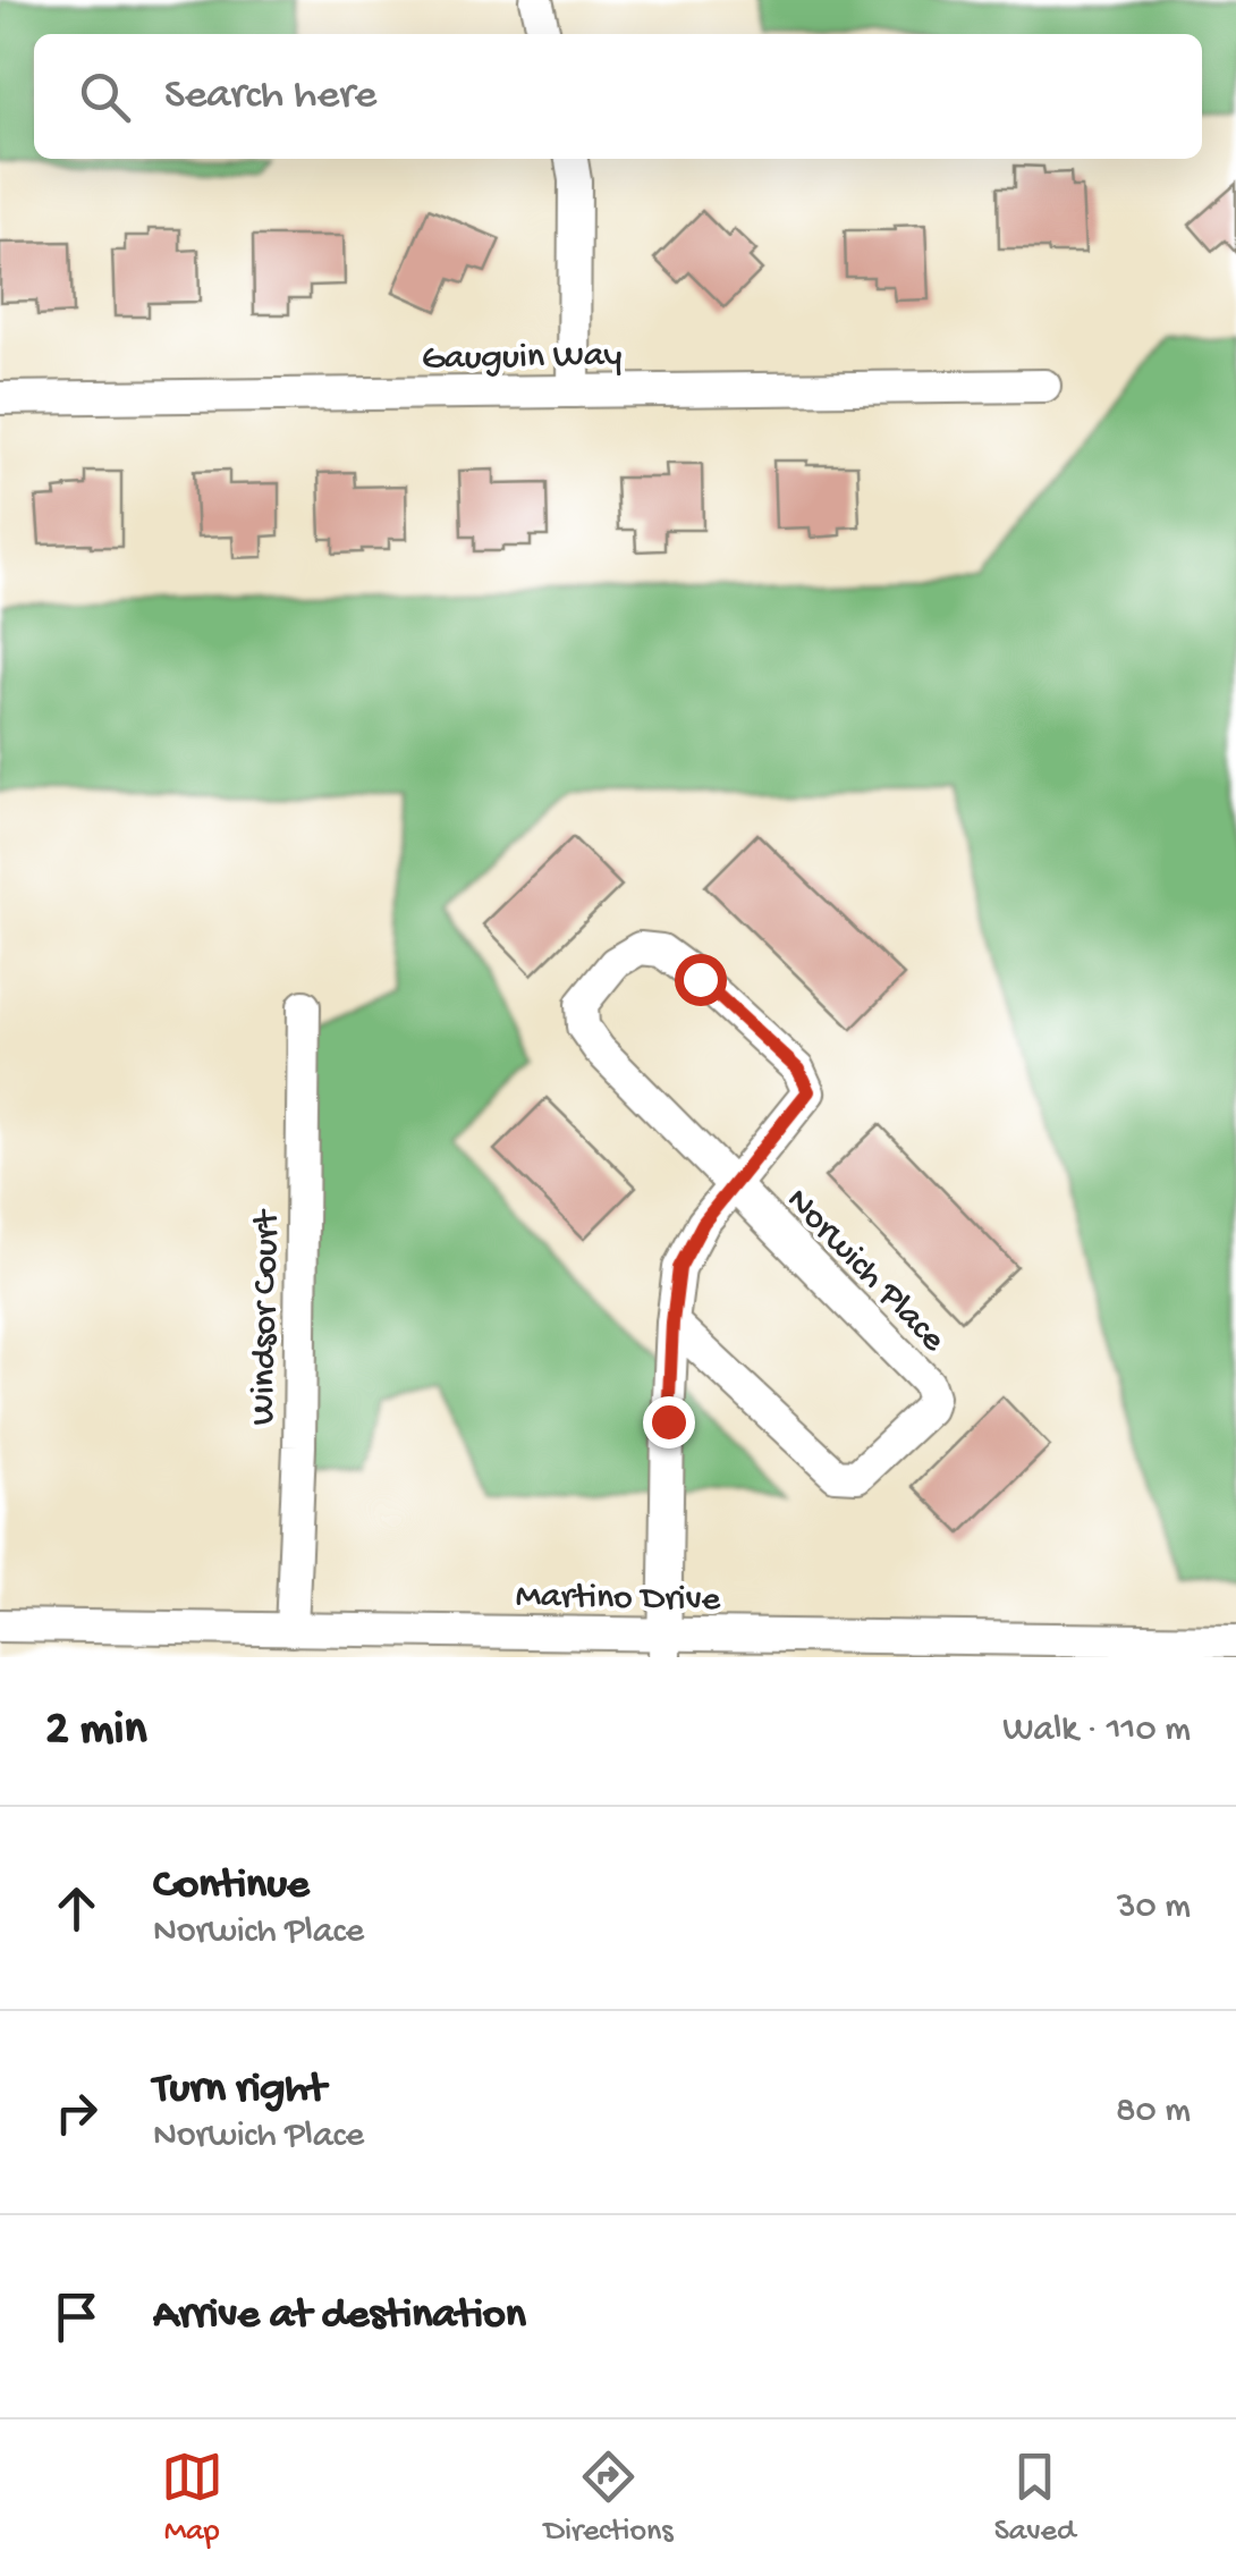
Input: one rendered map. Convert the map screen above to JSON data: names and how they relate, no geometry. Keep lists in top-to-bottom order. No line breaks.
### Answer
{"streets":{"street":["Gauguin Way","Norwich Place","Windsor Court","Martino Drive"]},"crossings":[["Norwich Place","Martino Drive"],["Windsor Court","Martino Drive"]],"page":{"search":"Search here","heading":["2 min","Walk · 110 m"],"list":[["Continue","Norwich Place","30 m"],["Turn right","Norwich Place","80 m"],"Arrive at destination"],"nav":["Map","Directions","Saved"]}}
